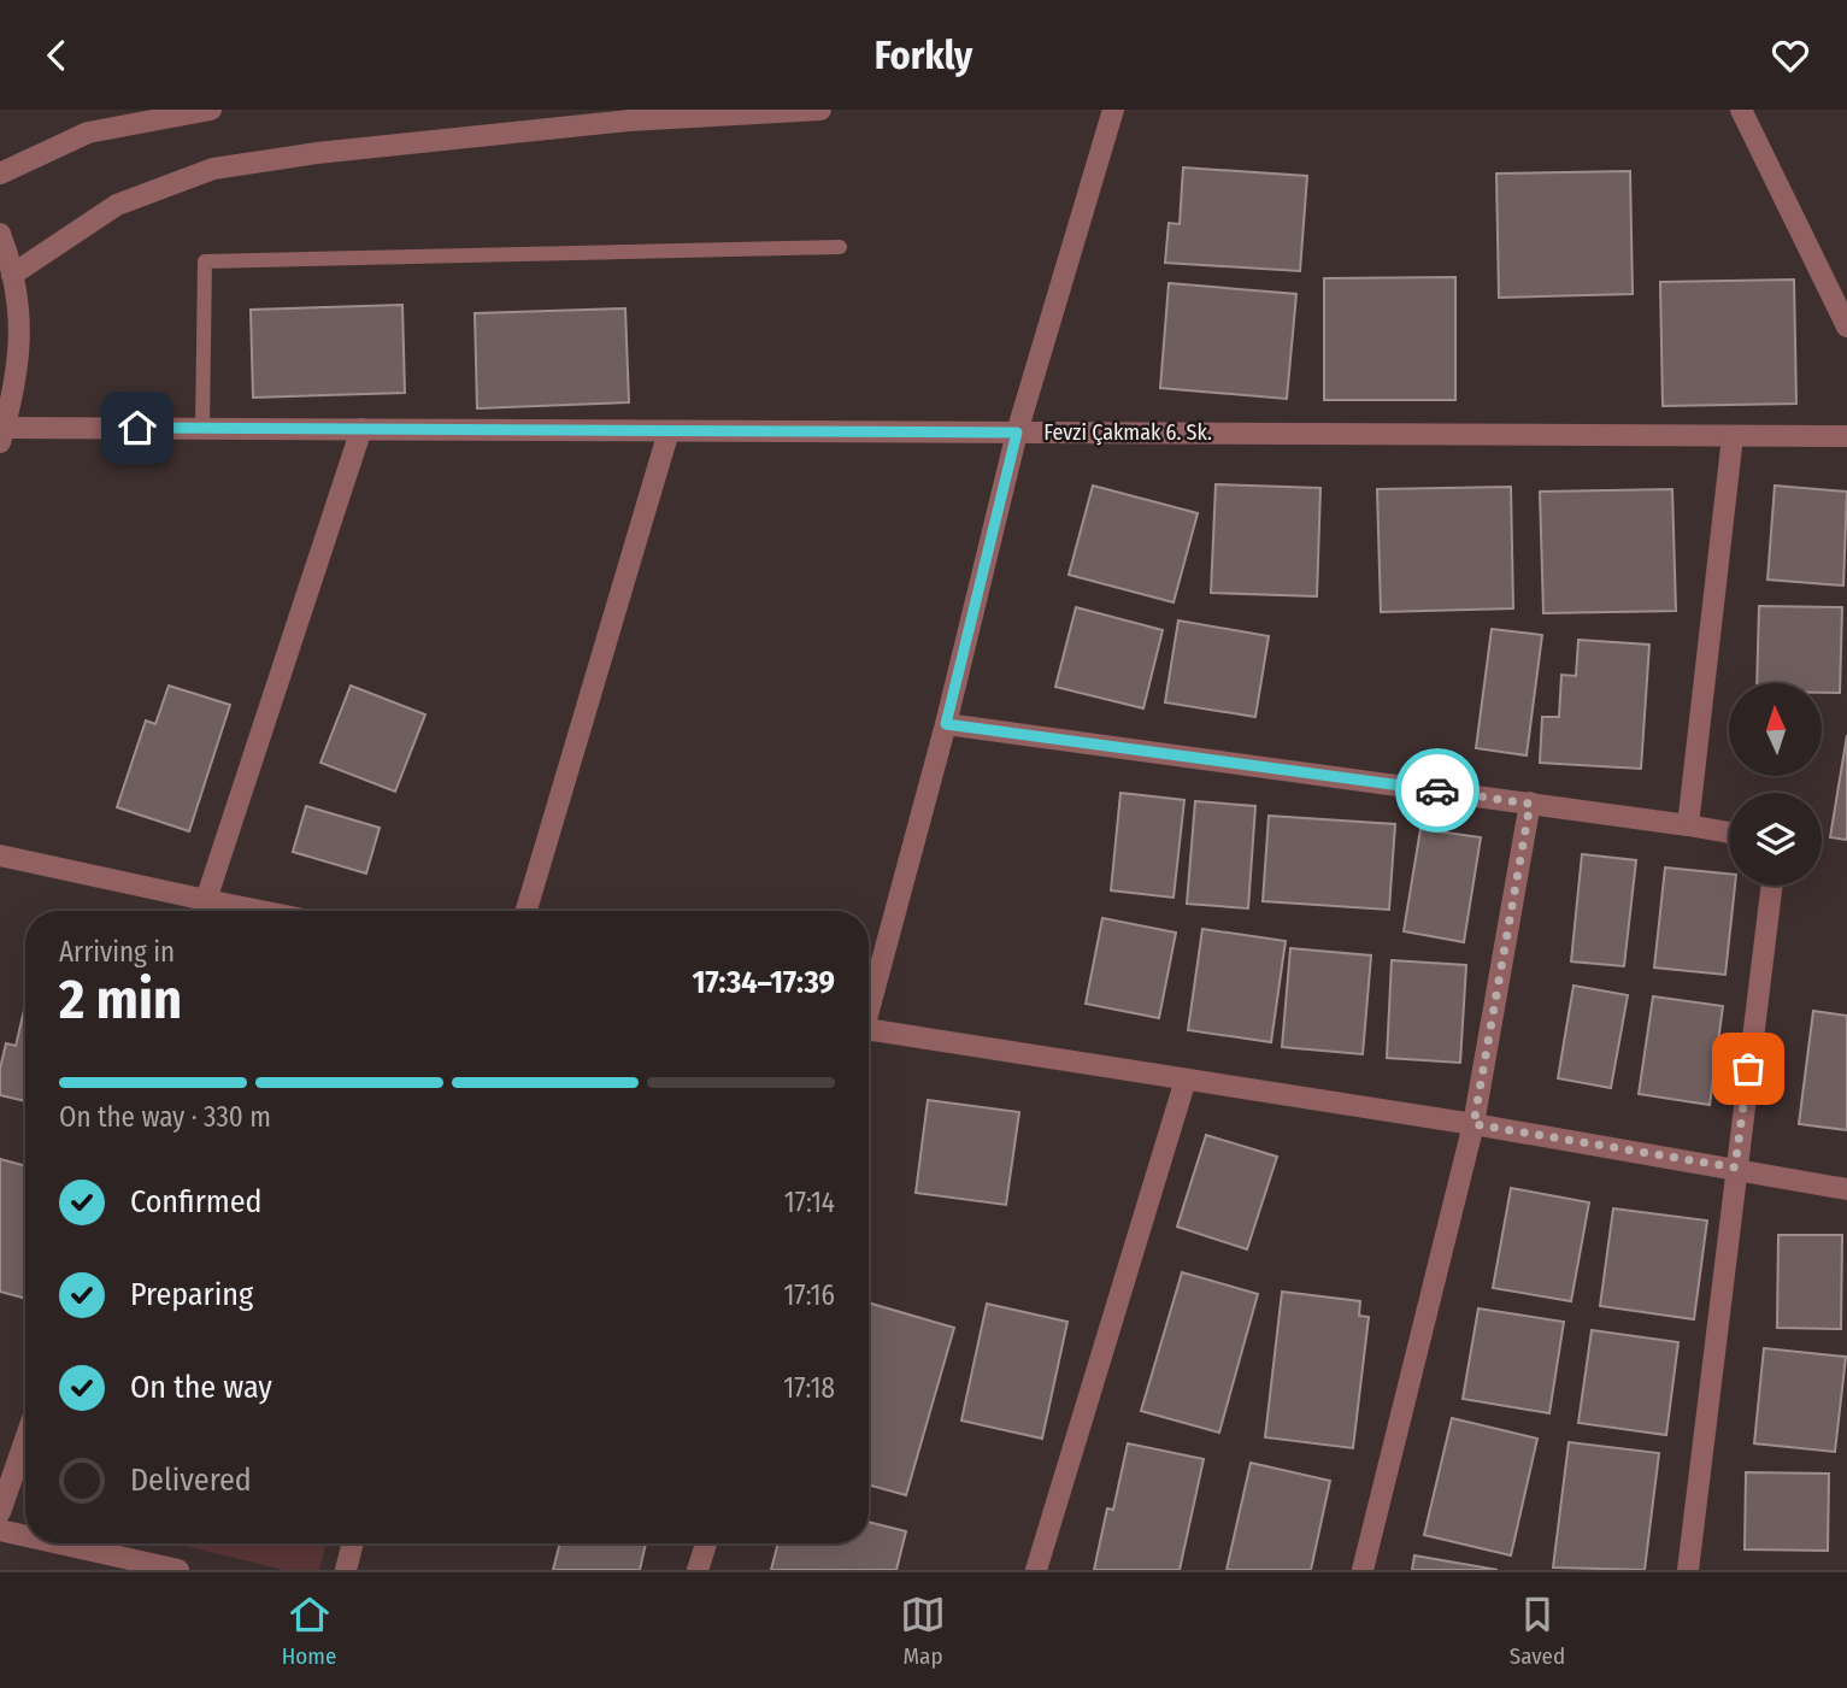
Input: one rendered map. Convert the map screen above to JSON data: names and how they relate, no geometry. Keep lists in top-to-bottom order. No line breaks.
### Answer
{"streets":{"street":["Fevzi Çakmak 6. Sk."]},"north":"top","page":{"header":"Forkly","heading":["2 min","Arriving in","17:34–17:39"],"bar":"On the way · 330 m","list":[["Confirmed","17:14"],["Preparing","17:16"],["On the way","17:18"],"Delivered"],"tabs":["Home","Map","Saved"]}}
